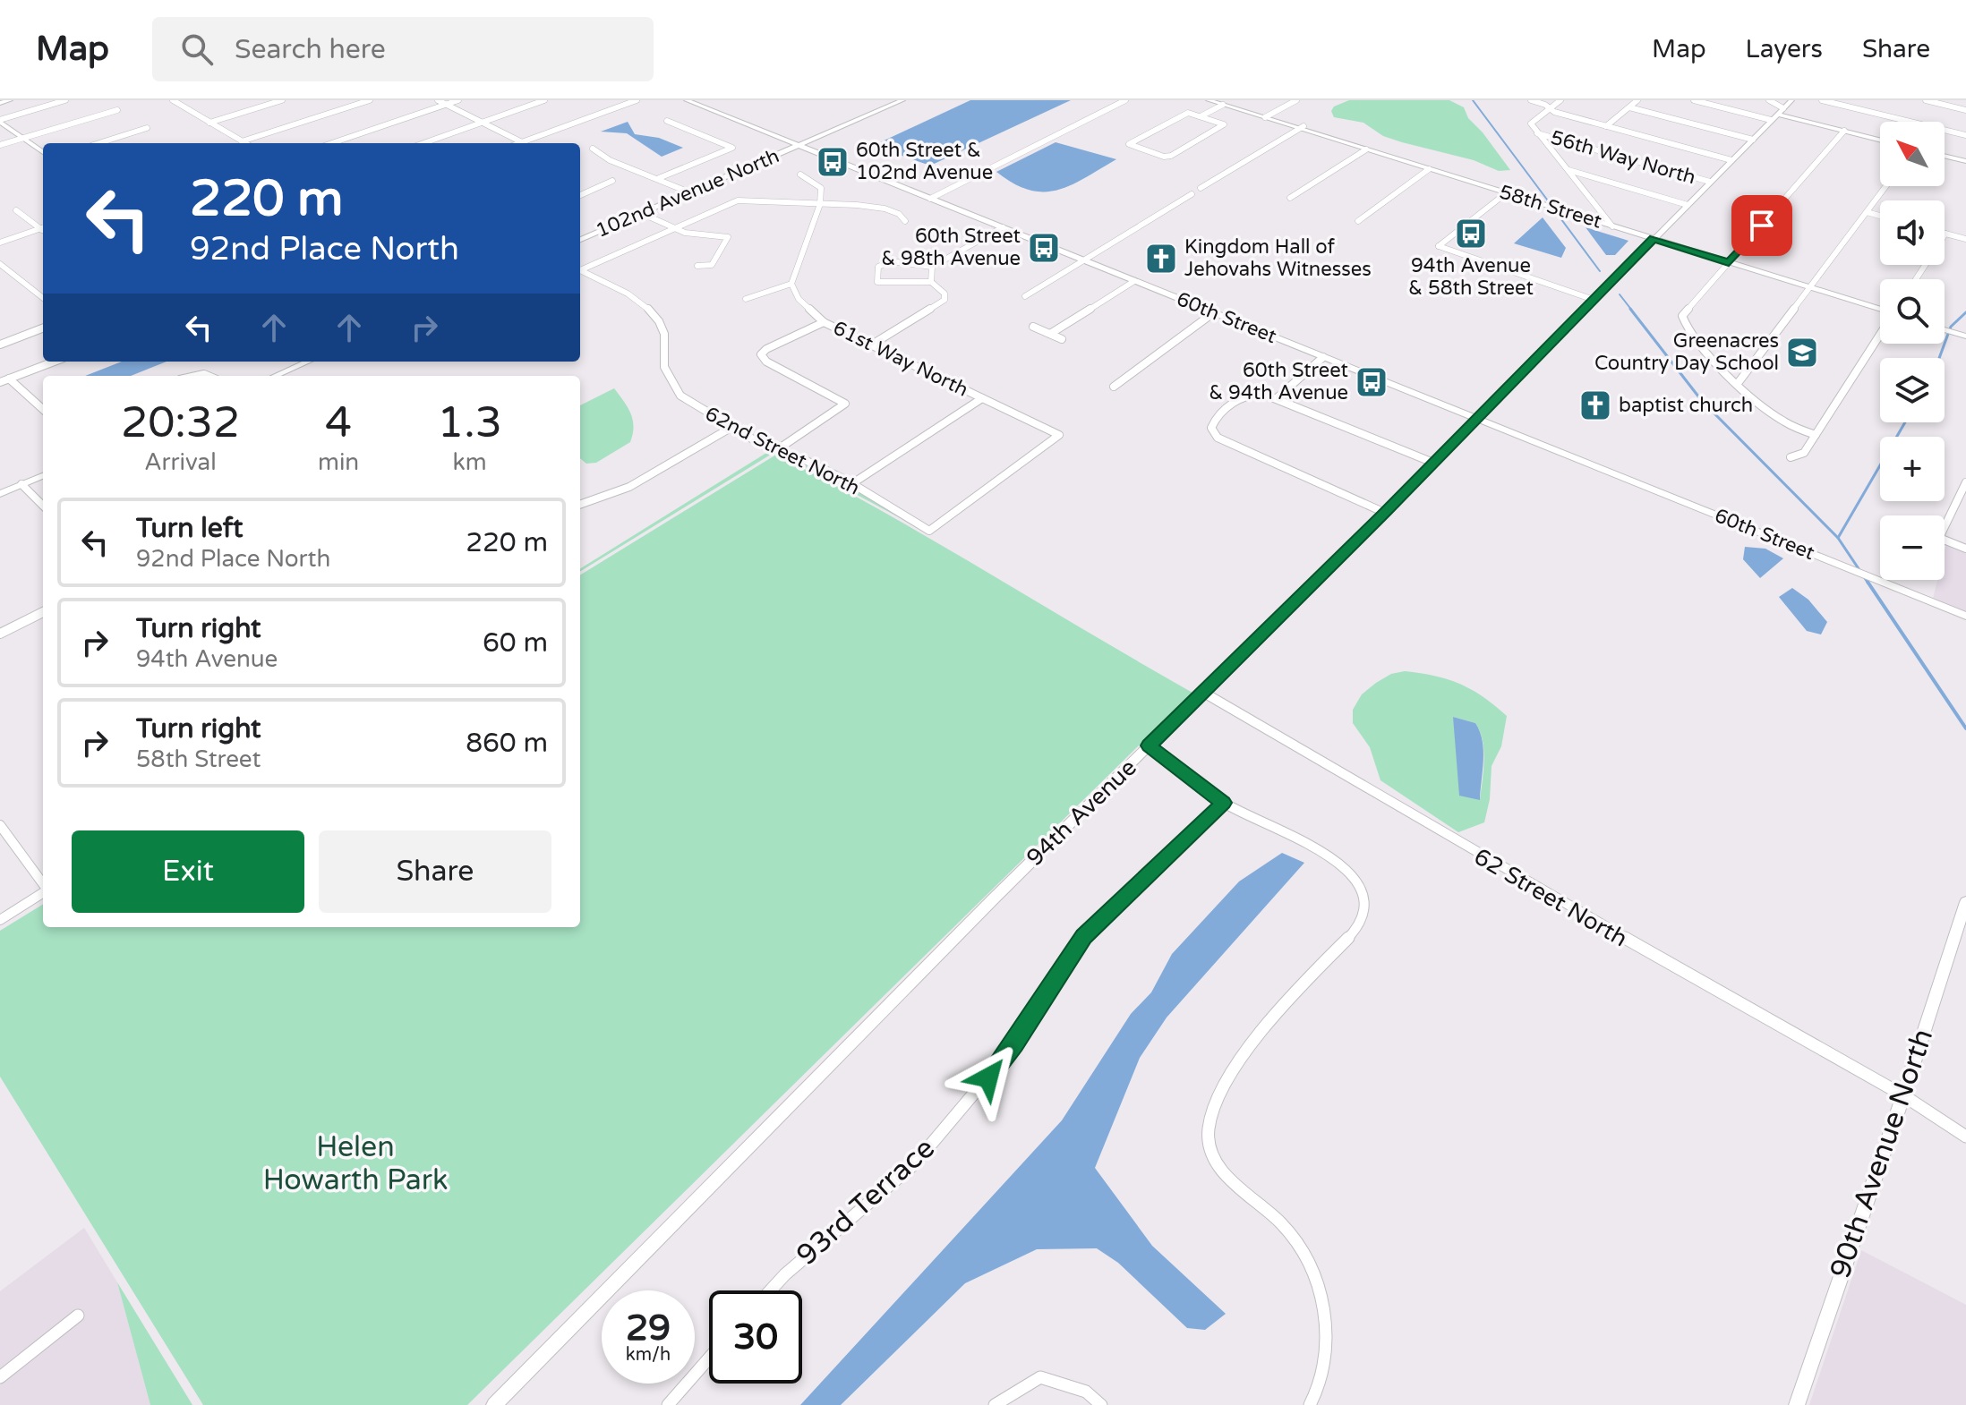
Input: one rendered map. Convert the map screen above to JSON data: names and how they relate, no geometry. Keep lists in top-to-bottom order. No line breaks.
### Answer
{"streets":{"street":["56th Way North","102nd Avenue North","58th Street","60th Street","61st Way North","62nd Street North","94th Avenue","62 Street North","90th Avenue North","93rd Terrace"]},"crossings":[["56th Way North","94th Avenue"],["102nd Avenue North","60th Street"],["58th Street","94th Avenue"],["60th Street","94th Avenue"],["61st Way North","62nd Street North"],["94th Avenue","62 Street North"],["62 Street North","90th Avenue North"]],"parks":["Helen Howarth Park"],"places":{"bus stop":["60th Street & 102nd Avenue","94th Avenue & 58th Street","60th Street & 98th Avenue","60th Street & 94th Avenue"],"church":["Kingdom Hall of Jehovahs Witnesses","baptist church"],"school or university":["Greenacres Country Day School"]},"north":"top left","page":{"header":"Map","search":"Search here","nav":["Map","Layers","Share"],"map_buttons":["+","−"],"turn":["220 m","92nd Place North"],"eta":["20:32","Arrival","4","min","1.3","km"],"list":[{"name":"Turn left","note":"92nd Place North","value":"220 m"},{"name":"Turn right","note":"94th Avenue","value":"60 m"},{"name":"Turn right","note":"58th Street","value":"860 m"}],"buttons":["Exit","Share"],"speed":"29 km/h","limit":"30"}}
